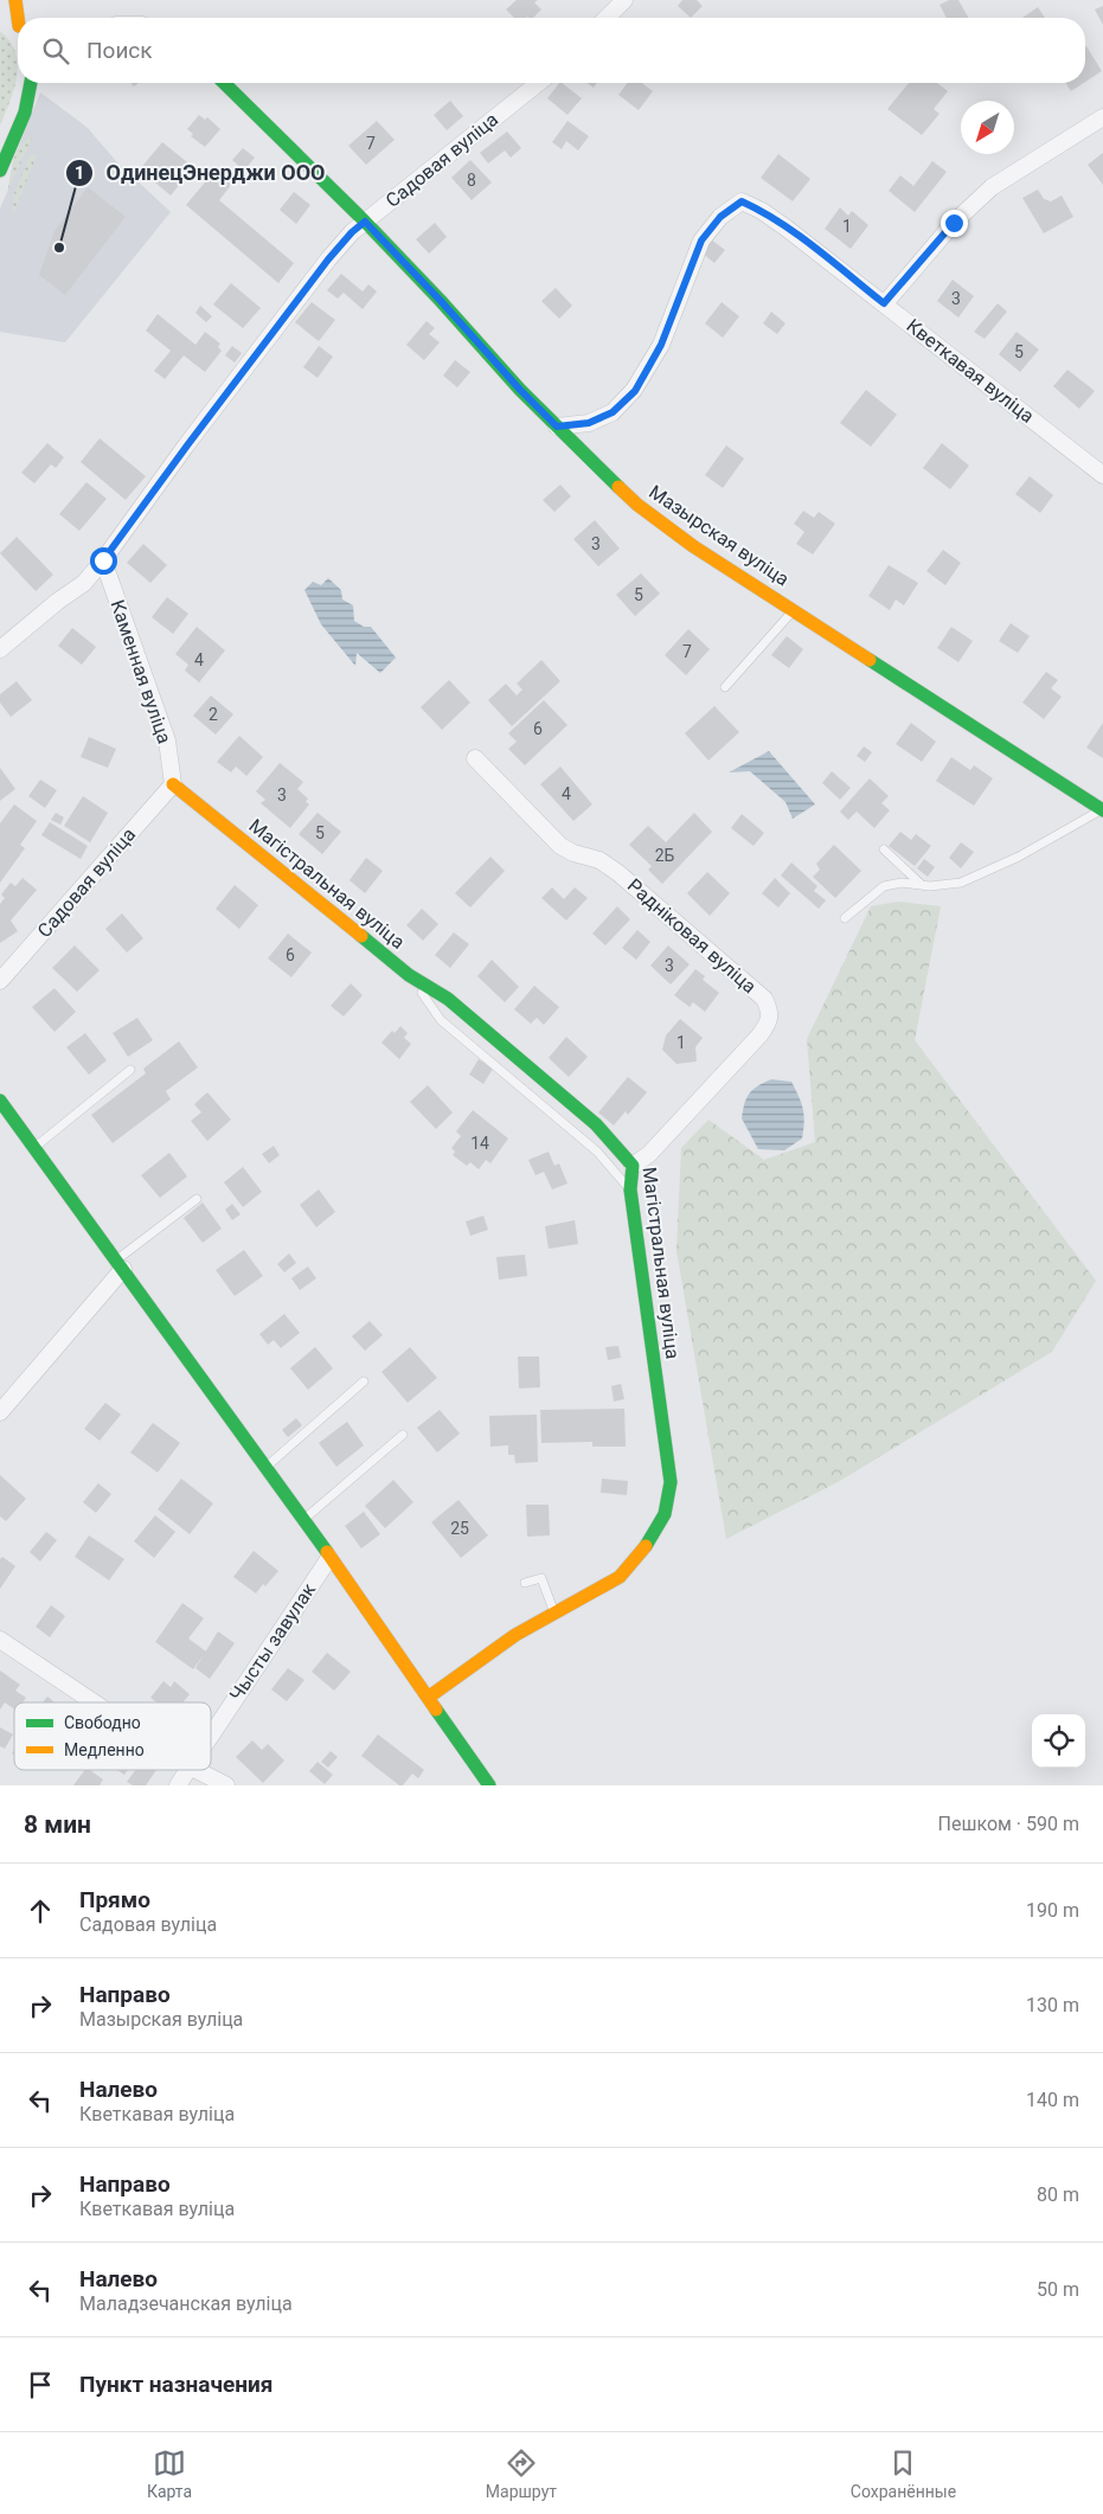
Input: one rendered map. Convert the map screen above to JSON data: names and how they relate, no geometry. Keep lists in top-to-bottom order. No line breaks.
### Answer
{"streets":{"main road":["Мазырская вуліца","Магістральная вуліца"],"street":["Садовая вуліца","Кветкавая вуліца","Каменная вуліца","Радніковая вуліца","Чысты завулак"]},"crossings":[["Садовая вуліца","Мазырская вуліца"],["Садовая вуліца","Каменная вуліца"],["Садовая вуліца","Магістральная вуліца"],["Кветкавая вуліца","Мазырская вуліца"],["Каменная вуліца","Магістральная вуліца"],["Магістральная вуліца","Радніковая вуліца"]],"places":["ОдинецЭнерджи ООО"],"house_numbers":["7","8","1","3","5","3","5","7","4","2","6","4","3","5","2Б","6","3","1","14","25"],"legend":["Свободно","Медленно"],"north":"bottom left","page":{"search":"Поиск","heading":["8 мин","Пешком · 590 m"],"list":[["Прямо","Садовая вуліца","190 m"],["Направо","Мазырская вуліца","130 m"],["Налево","Кветкавая вуліца","140 m"],["Направо","Кветкавая вуліца","80 m"],["Налево","Маладзечанская вуліца","50 m"],"Пункт назначения"],"nav":["Карта","Маршрут","Сохранённые"]}}
